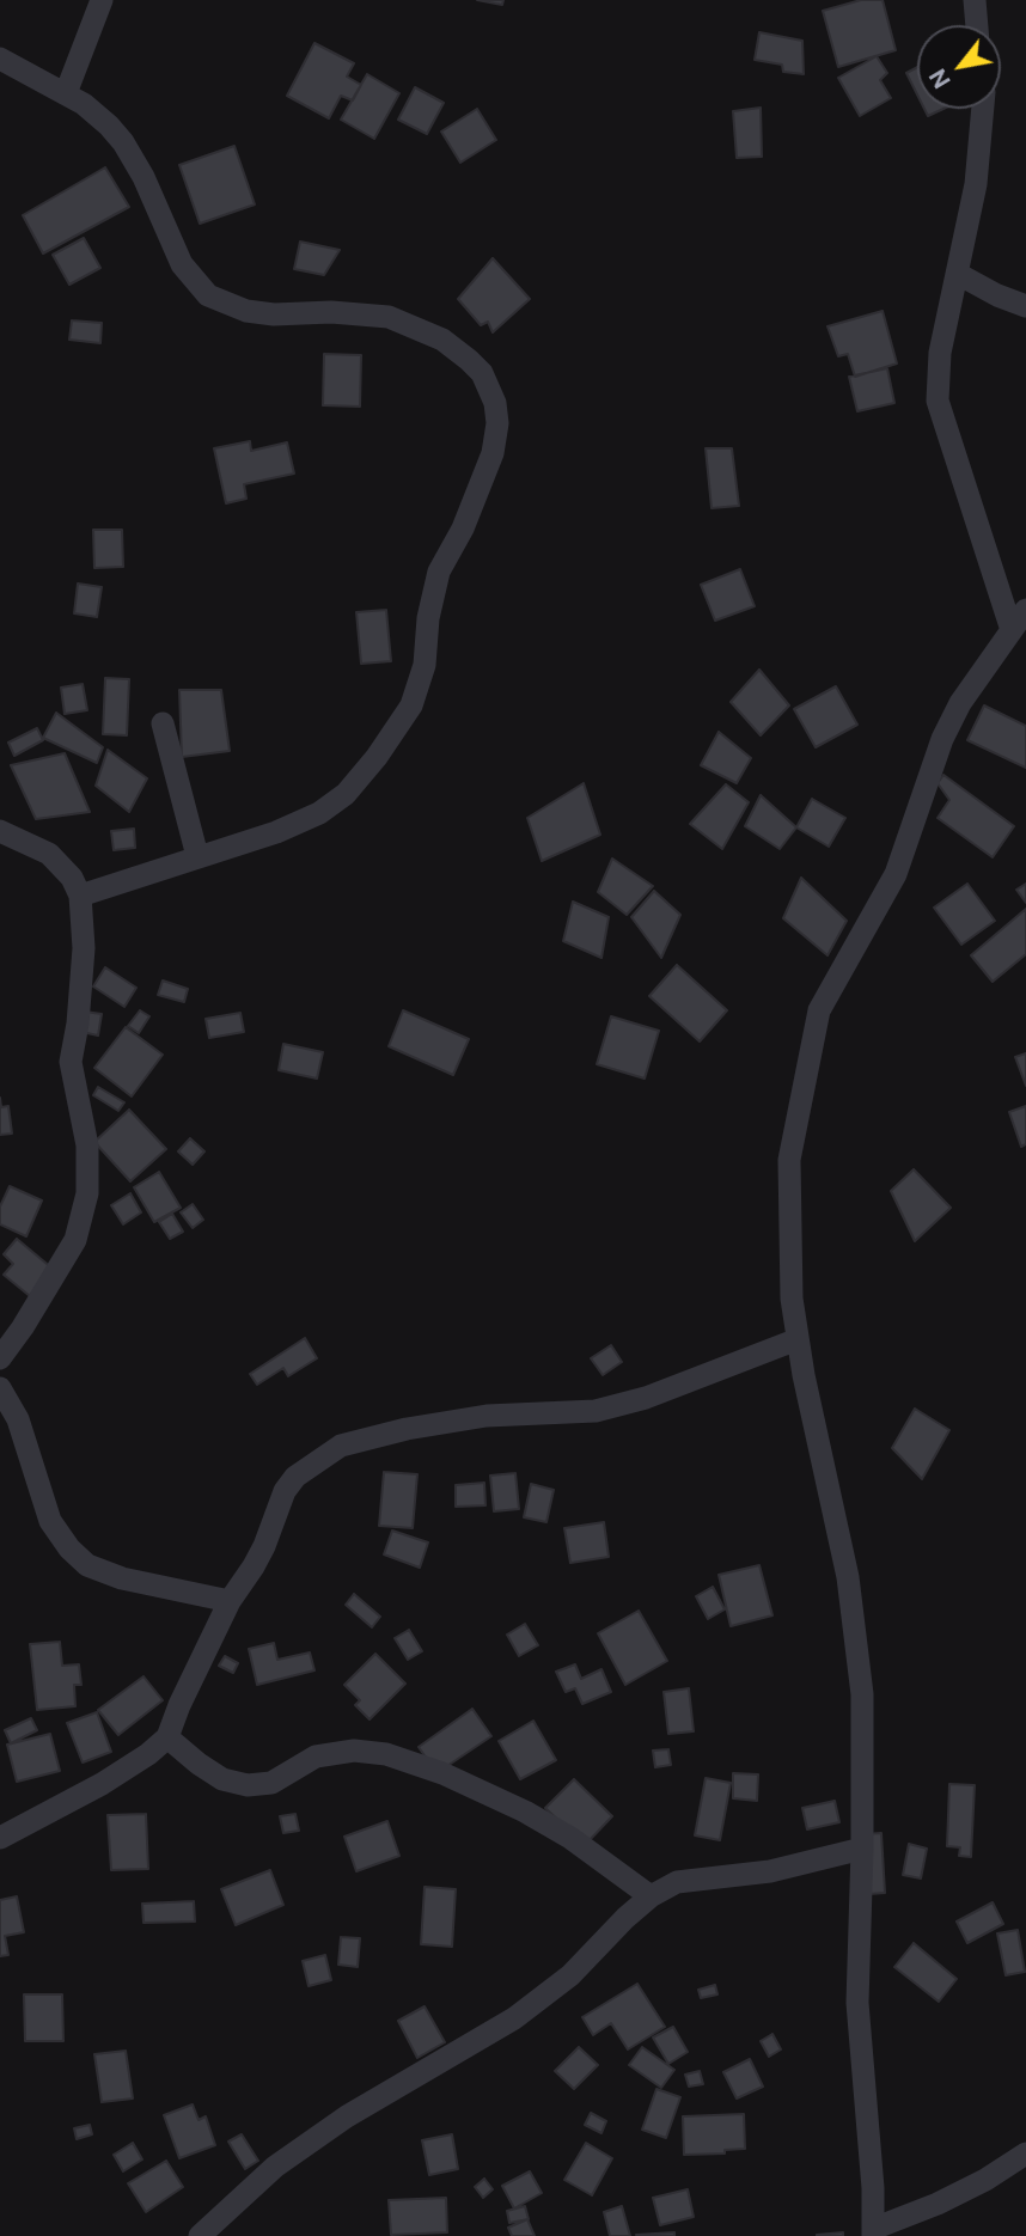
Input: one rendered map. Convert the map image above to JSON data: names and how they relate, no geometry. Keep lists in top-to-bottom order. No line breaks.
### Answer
{"north":"bottom left"}
